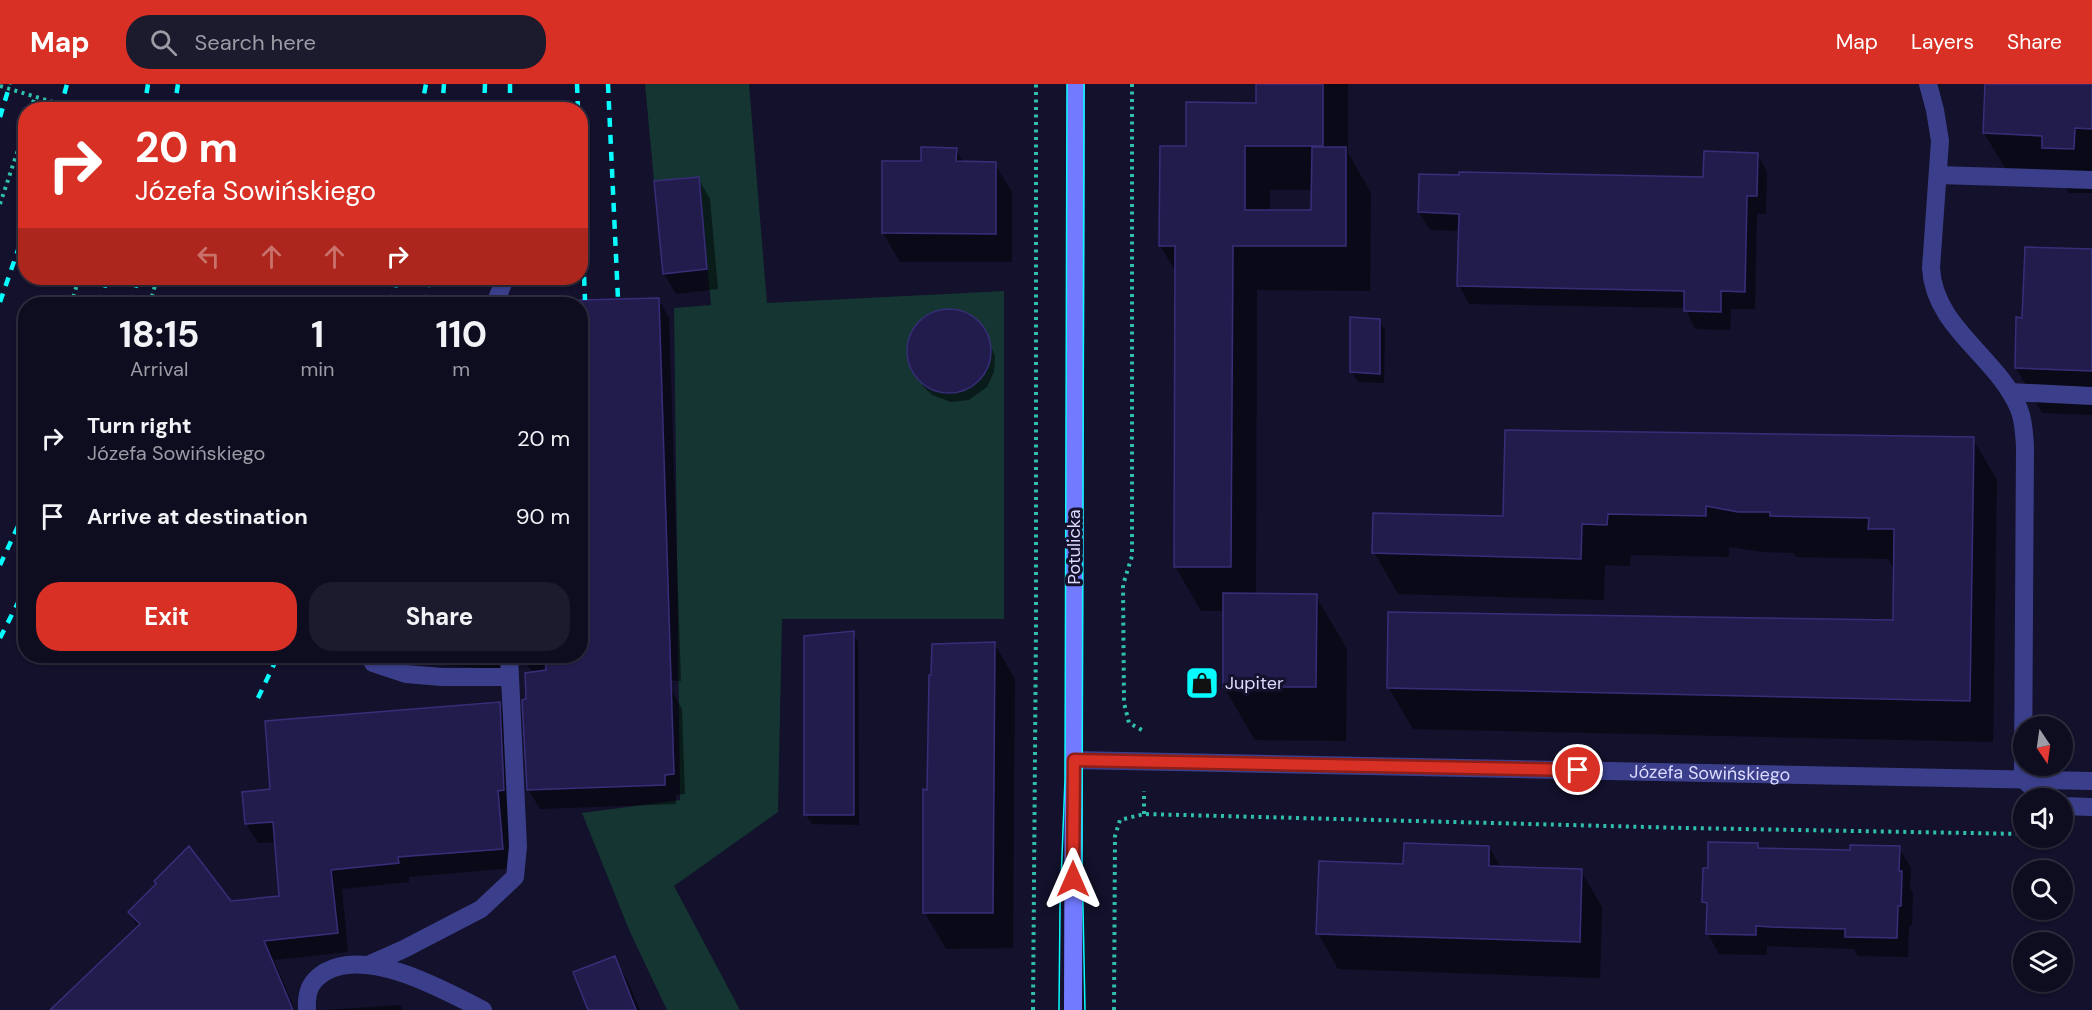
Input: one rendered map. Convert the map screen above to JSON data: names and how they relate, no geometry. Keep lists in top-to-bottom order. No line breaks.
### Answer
{"streets":{"street":["Potulicka","Józefa Sowińskiego"]},"crossings":[["Potulicka","Józefa Sowińskiego"]],"places":{"shop":["Jupiter"]},"north":"bottom","page":{"header":"Map","search":"Search here","nav":["Map","Layers","Share"],"turn":["20 m","Józefa Sowińskiego"],"eta":["18:15","Arrival","1","min","110","m"],"list":[{"name":"Turn right","note":"Józefa Sowińskiego","value":"20 m"},{"name":"Arrive at destination","value":"90 m"}],"buttons":["Exit","Share"]}}
